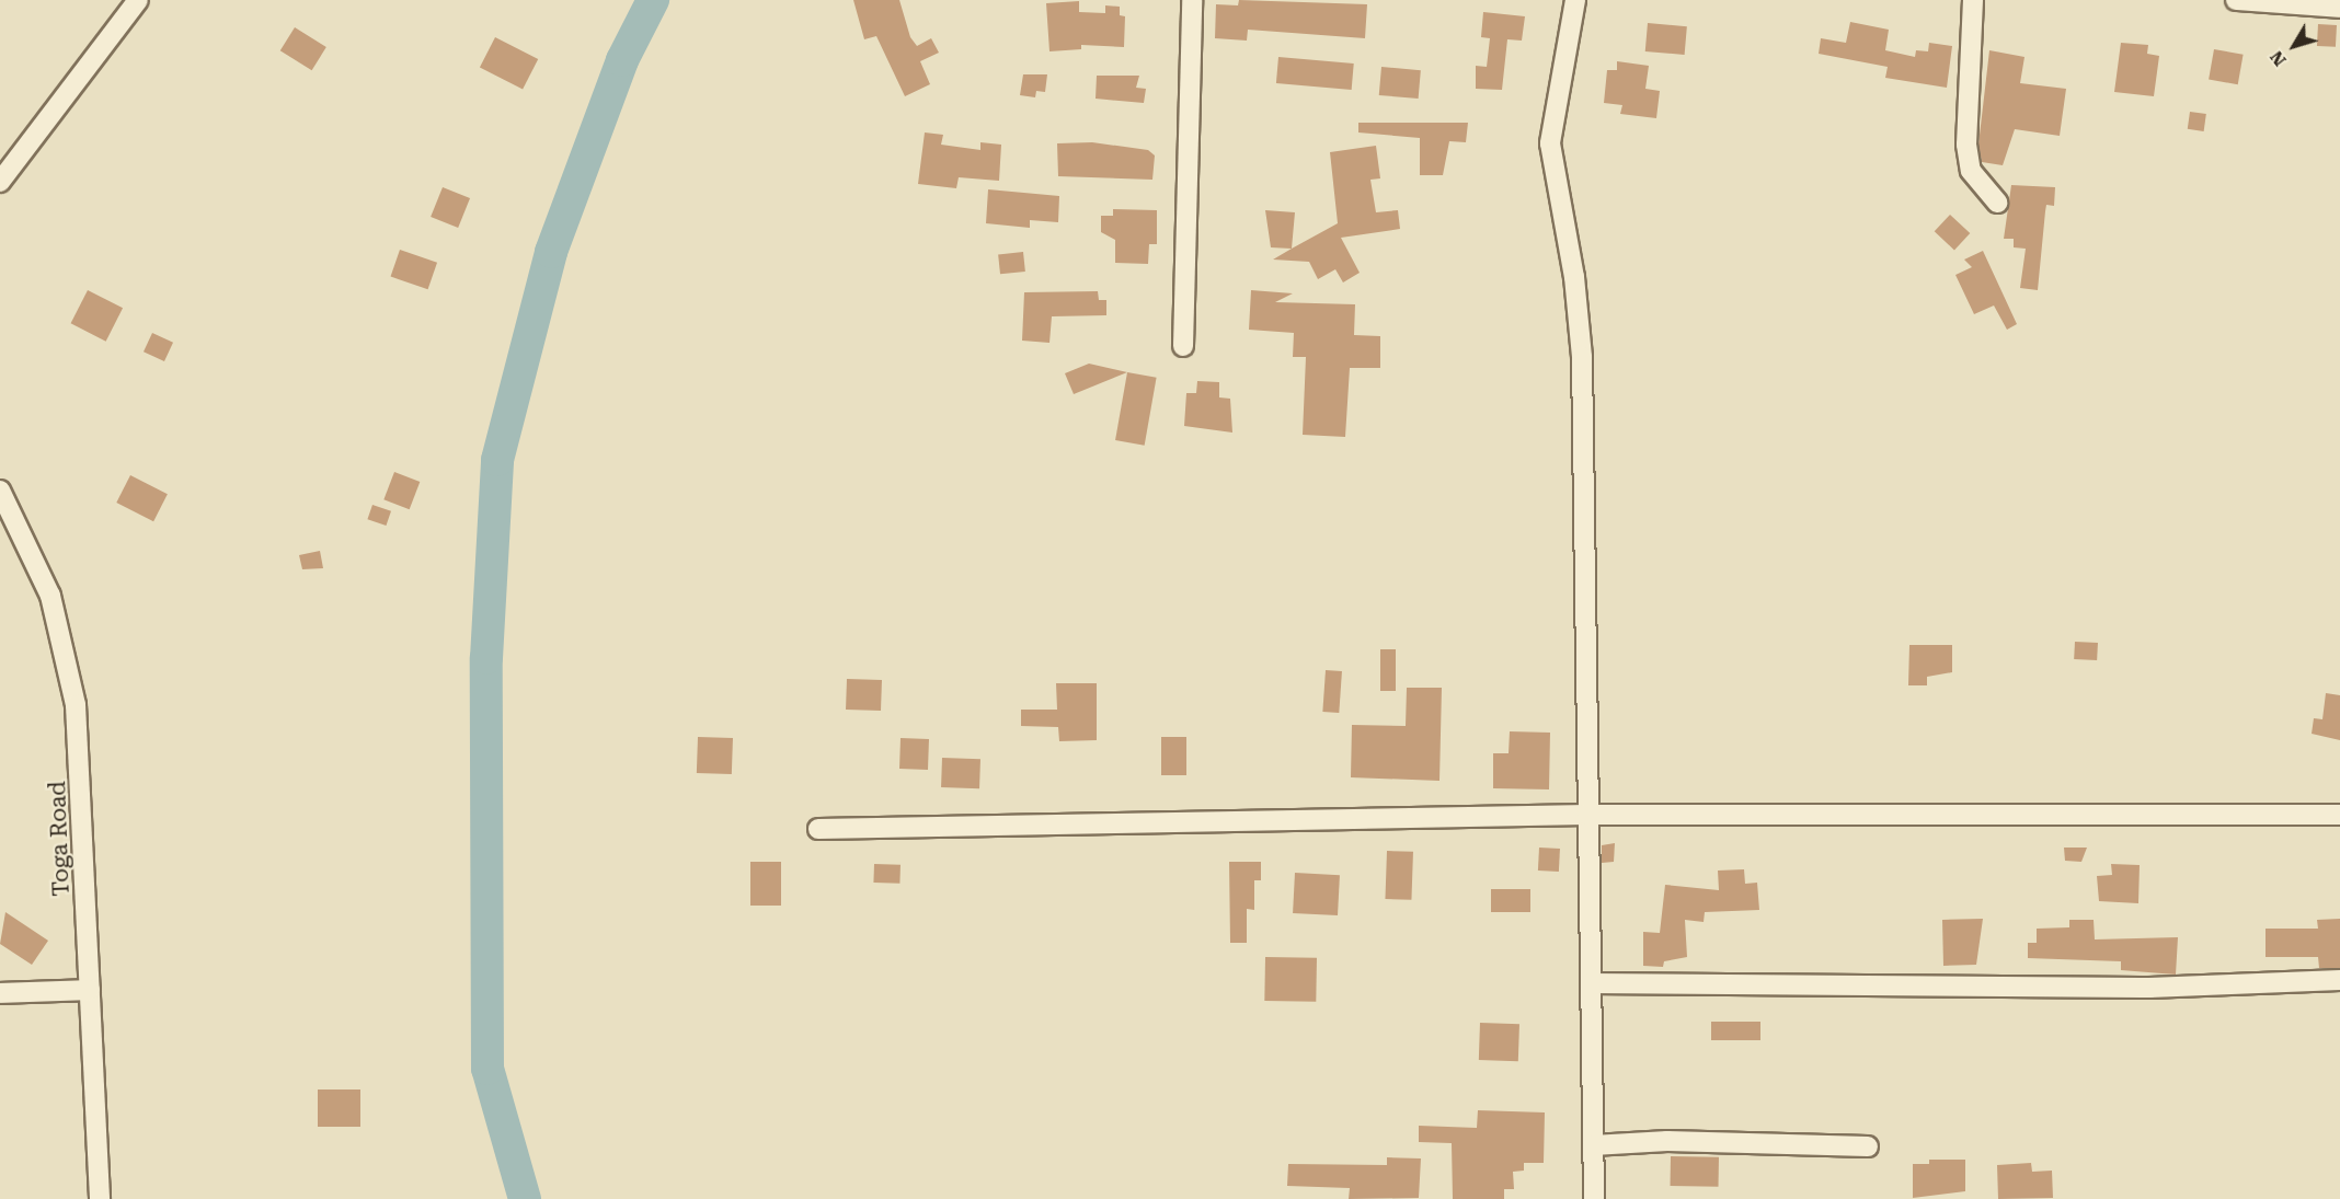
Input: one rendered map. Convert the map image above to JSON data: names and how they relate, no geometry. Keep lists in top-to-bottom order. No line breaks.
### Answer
{"streets":{"street":["Toga Road"]},"north":"bottom left"}
